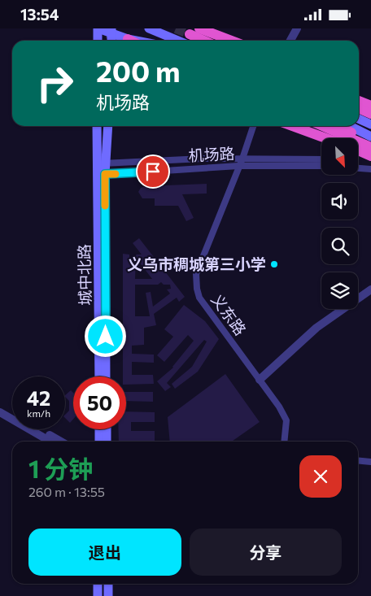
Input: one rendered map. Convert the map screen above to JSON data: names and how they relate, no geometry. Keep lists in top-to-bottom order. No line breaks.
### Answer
{"streets":{"main road":["城中北路"],"street":["机场路","义东路"]},"crossings":[["机场路","城中北路"],["机场路","义东路"]],"places":["义乌市稠城第三小学"],"north":"bottom right","page":{"status":"13:54","turn":["200 m","机场路"],"speed":"42 km/h","limit":"50","heading":["1 分钟","260 m · 13:55"],"buttons":["退出","分享"]}}
